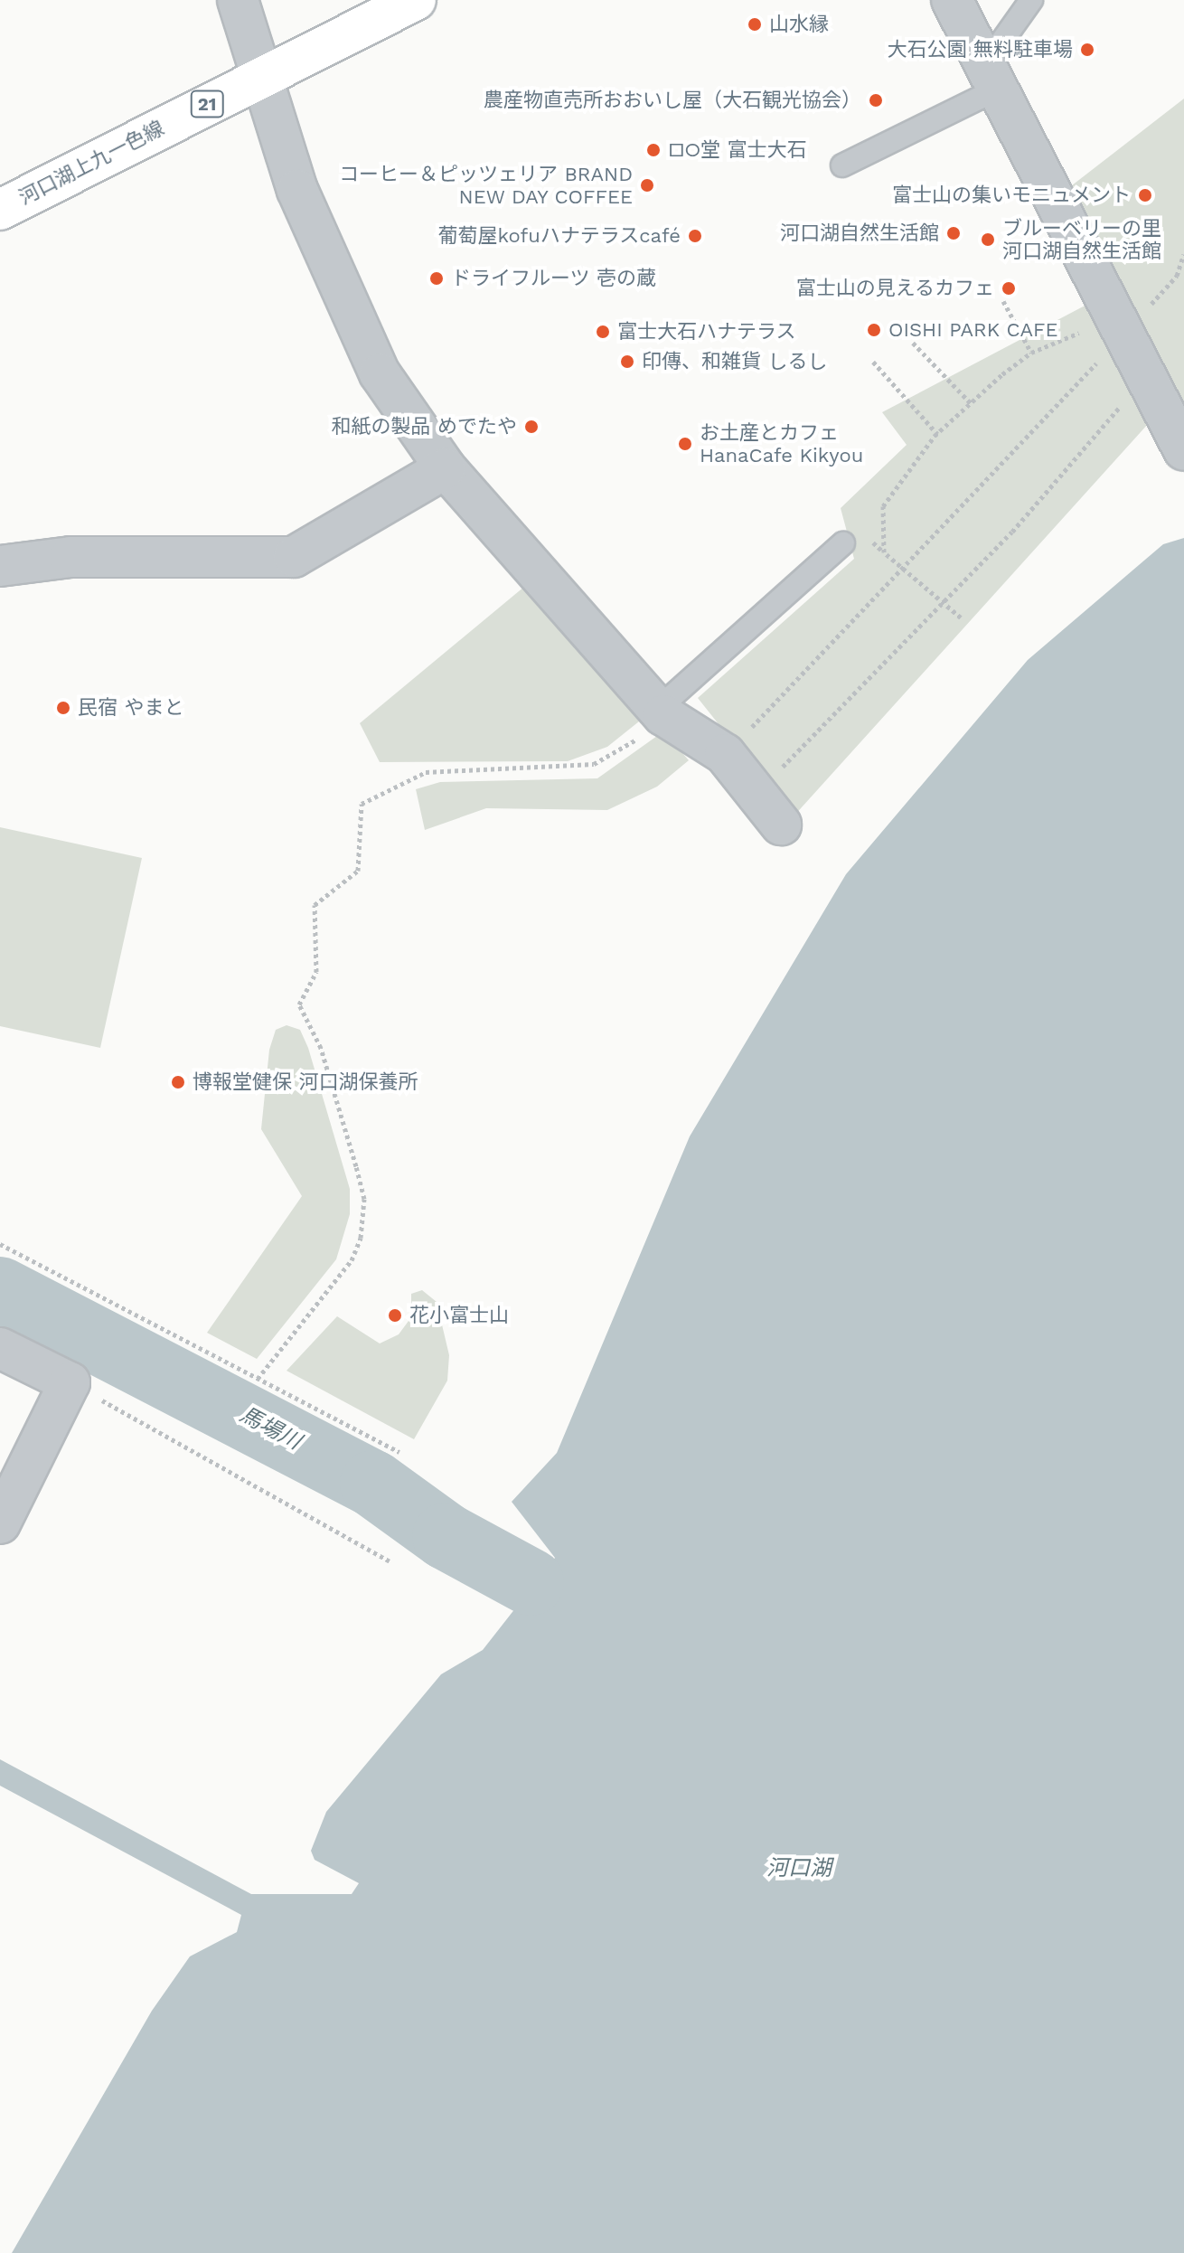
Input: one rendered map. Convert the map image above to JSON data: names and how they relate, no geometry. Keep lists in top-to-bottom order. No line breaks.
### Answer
{"streets":{"main road":["21","河口湖上九一色線"]},"water":["馬場川","河口湖"],"places":["山水縁","大石公園 無料駐車場","農産物直売所おおいし屋（大石観光協会）","□○堂 富士大石","コーヒー＆ピッツェリア BRAND NEW DAY COFFEE","富士山の集いモニュメント","河口湖自然生活館","葡萄屋kofuハナテラスcafé","ブルーベリーの里 河口湖自然生活館","ドライフルーツ 壱の蔵","富士山の見えるカフェ","OISHI PARK CAFE","富士大石ハナテラス","印傳、和雑貨 しるし","和紙の製品 めでたや","お土産とカフェ HanaCafe Kikyou","民宿 やまと","博報堂健保 河口湖保養所","花小富士山"]}
